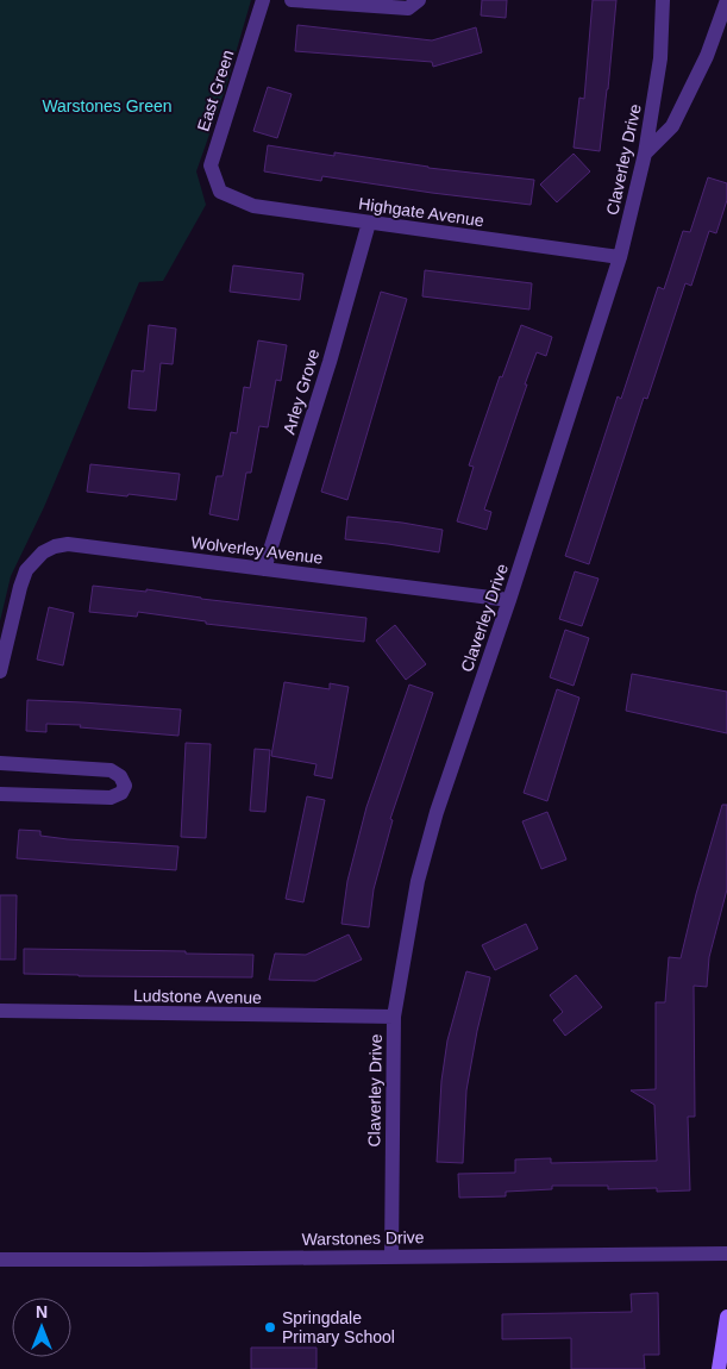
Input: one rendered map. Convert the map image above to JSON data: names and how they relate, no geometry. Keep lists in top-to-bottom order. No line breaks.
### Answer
{"streets":{"street":["East Green","Claverley Drive","Highgate Avenue","Arley Grove","Wolverley Avenue","Ludstone Avenue","Warstones Drive"]},"crossings":[["East Green","Highgate Avenue"],["Claverley Drive","Highgate Avenue"],["Claverley Drive","Wolverley Avenue"],["Claverley Drive","Ludstone Avenue"],["Claverley Drive","Warstones Drive"],["Highgate Avenue","Arley Grove"],["Arley Grove","Wolverley Avenue"]],"parks":["Warstones Green"],"places":["Springdale Primary School"],"north":"top"}
